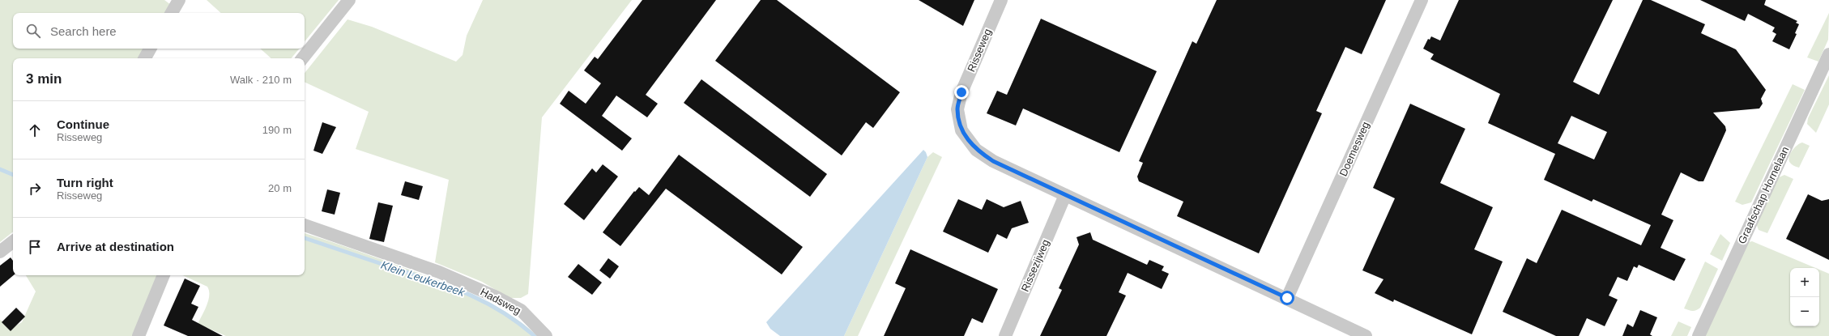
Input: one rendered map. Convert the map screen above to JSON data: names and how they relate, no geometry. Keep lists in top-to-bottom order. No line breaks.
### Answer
{"streets":{"street":["Risseweg","Doemesweg","Graafschap Hornelaan","Rissezijweg","Hadsweg"]},"crossings":[["Risseweg","Doemesweg"],["Risseweg","Rissezijweg"]],"water":["Klein Leukerbeek"],"page":{"search":"Search here","heading":["3 min","Walk · 210 m"],"list":[["Continue","Risseweg","190 m"],["Turn right","Risseweg","20 m"],"Arrive at destination"],"map_buttons":["+","−"]}}
